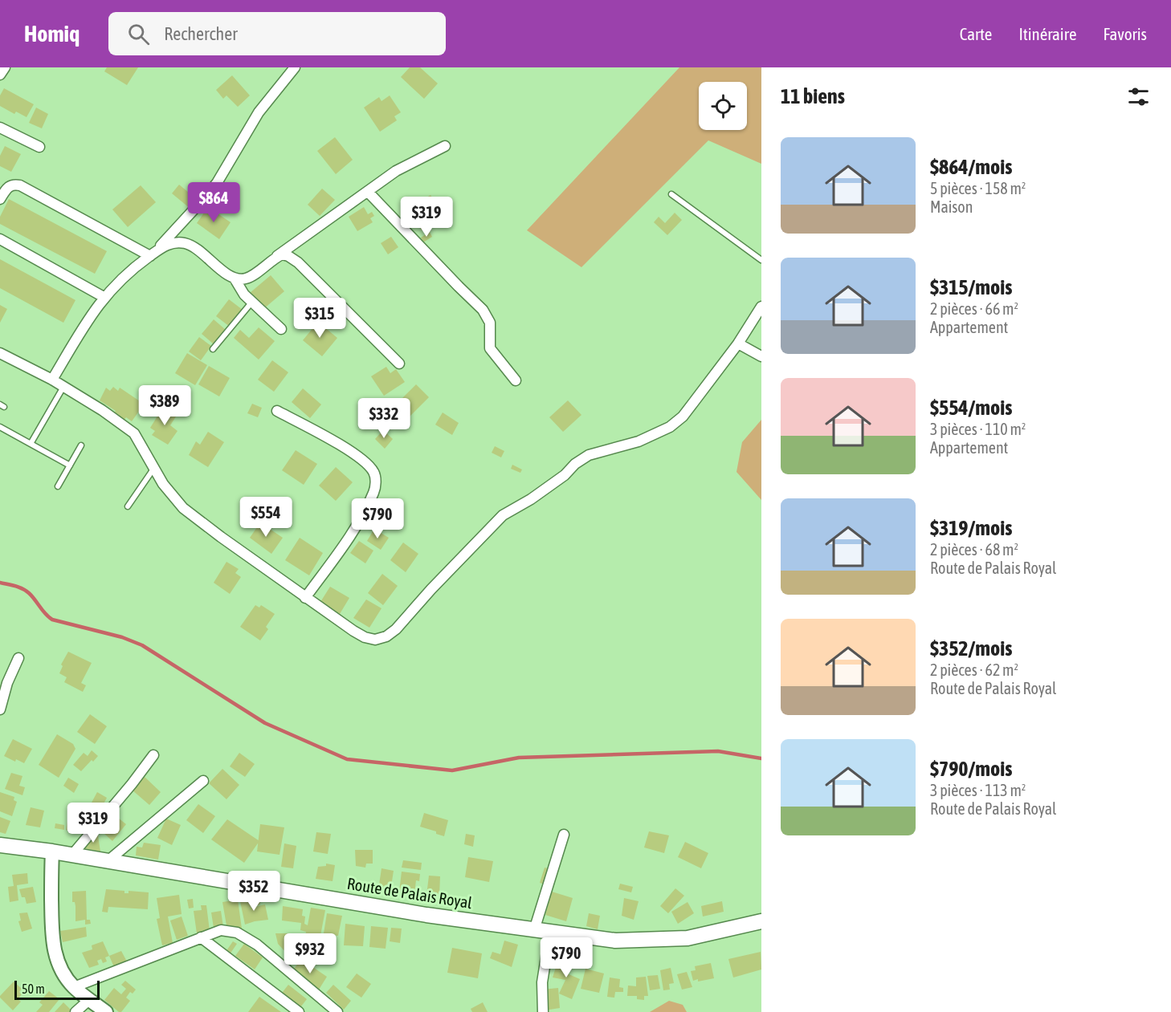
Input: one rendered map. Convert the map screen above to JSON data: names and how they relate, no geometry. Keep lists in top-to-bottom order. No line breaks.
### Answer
{"streets":{"main road":["Route de Palais Royal"]},"scale_bar":"50 m","page":{"header":"Homiq","search":"Rechercher","nav":["Carte","Itinéraire","Favoris"],"heading":"11 biens","list":[{"name":"$864/mois","note":"5 pièces · 158 m² · Maison"},{"name":"$315/mois","note":"2 pièces · 66 m² · Appartement"},{"name":"$554/mois","note":"3 pièces · 110 m² · Appartement"},{"name":"$319/mois","note":"2 pièces · 68 m² · Route de Palais Royal"},{"name":"$352/mois","note":"2 pièces · 62 m² · Route de Palais Royal"},{"name":"$790/mois","note":"3 pièces · 113 m² · Route de Palais Royal"}],"price":["$864","$319","$315","$389","$332","$554","$790","$319","$352","$932","$790"],"scale":"50 m"}}
